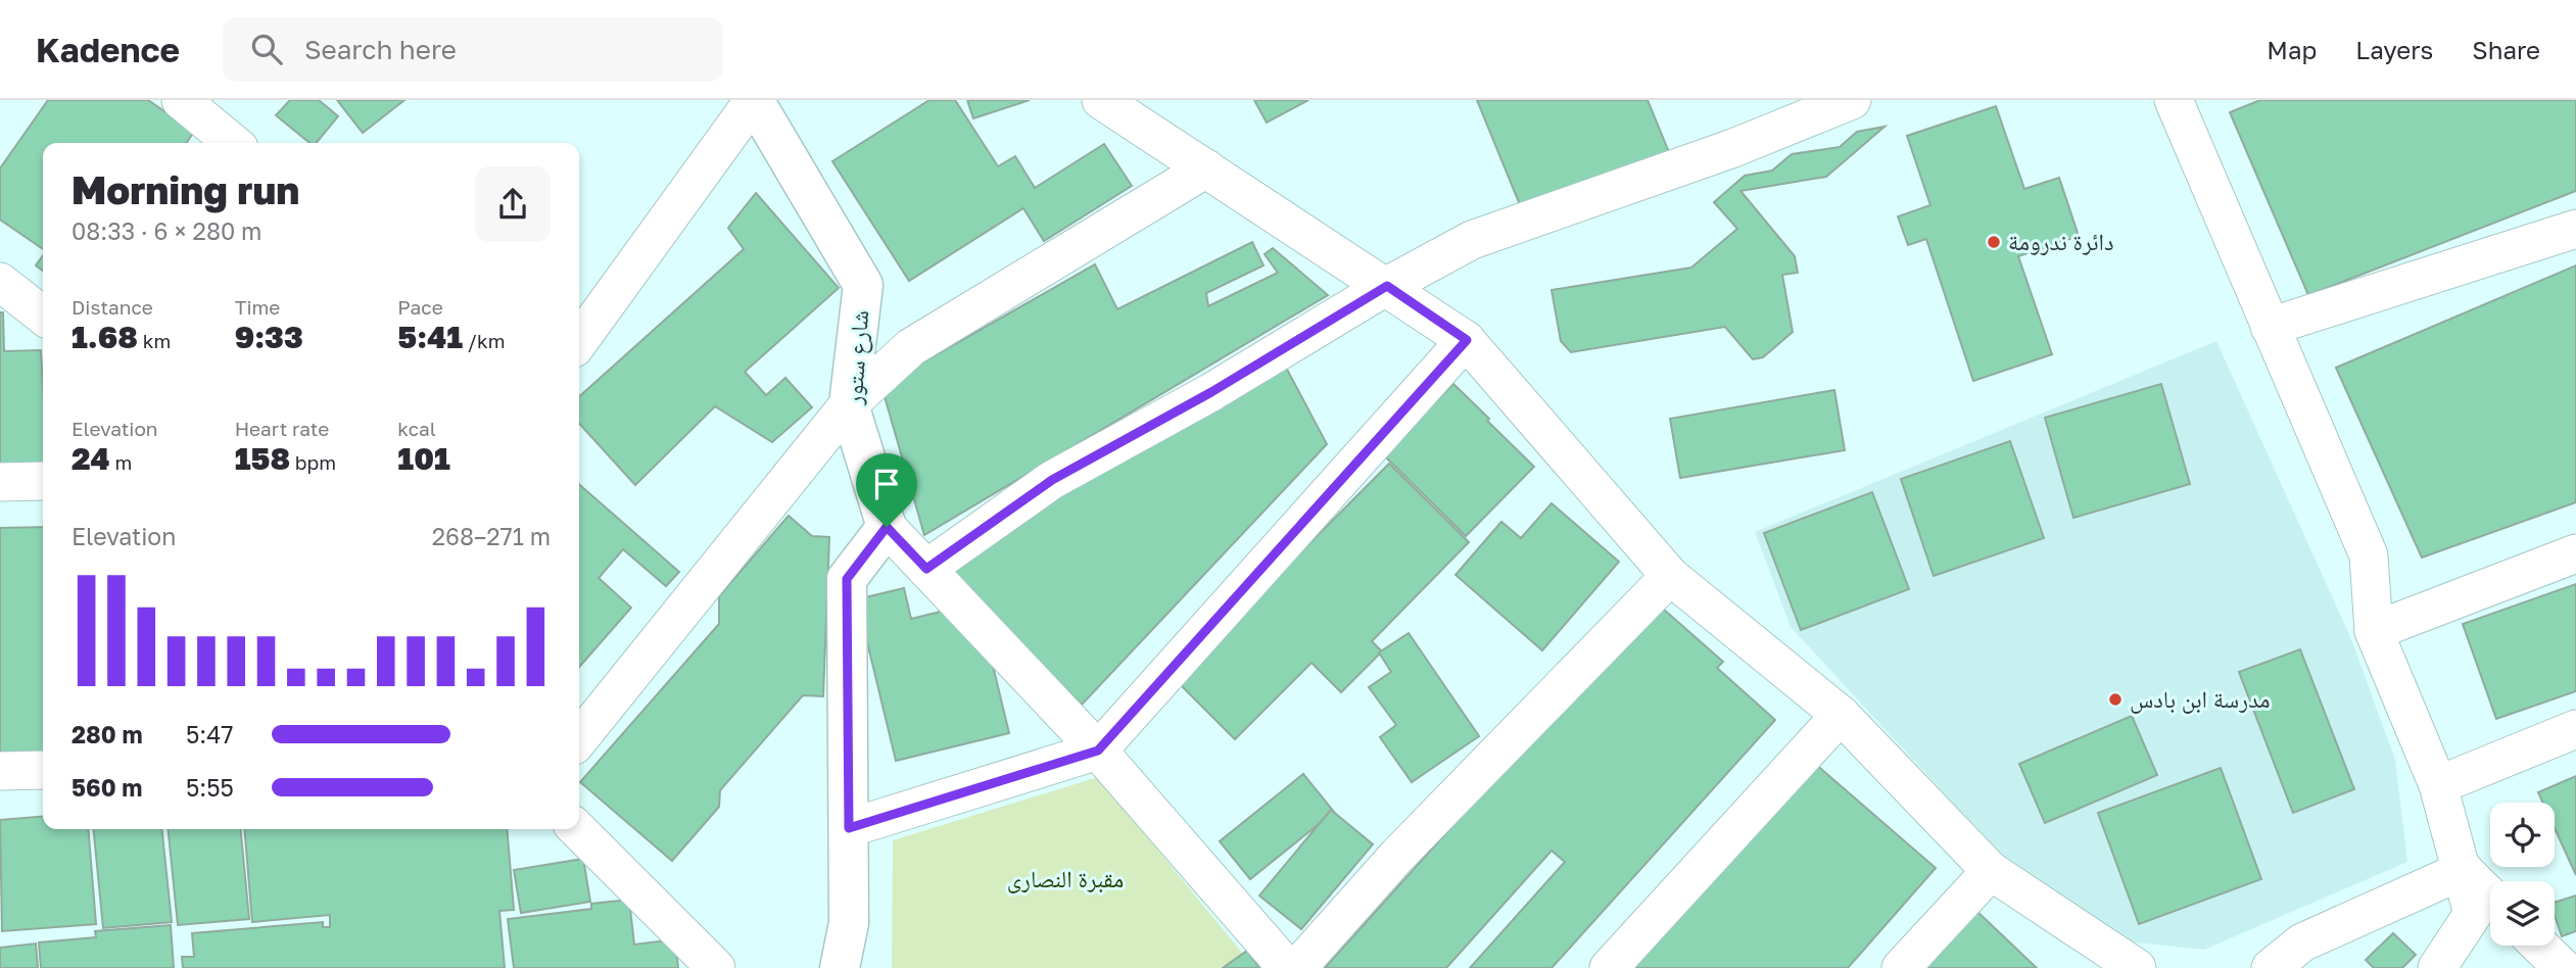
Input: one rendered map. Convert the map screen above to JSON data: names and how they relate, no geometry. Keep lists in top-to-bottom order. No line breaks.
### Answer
{"streets":{"street":["شارع ستور"]},"parks":["مقبرة النصارى"],"places":["دائرة ندرومة","مدرسة ابن بادس"],"page":{"header":"Kadence","search":"Search here","nav":["Map","Layers","Share"],"heading":["Morning run","08:33 · 6 × 280 m"],"stats":[["Distance","1.68 km"],["Time","9:33"],["Pace","5:41 /km"],["Elevation","24 m"],["Heart rate","158 bpm"],["kcal","101"]],"chart":["Elevation","268–271 m"],"list":[{"name":"280 m","note":"5:47"},{"name":"560 m","note":"5:55"}]}}
